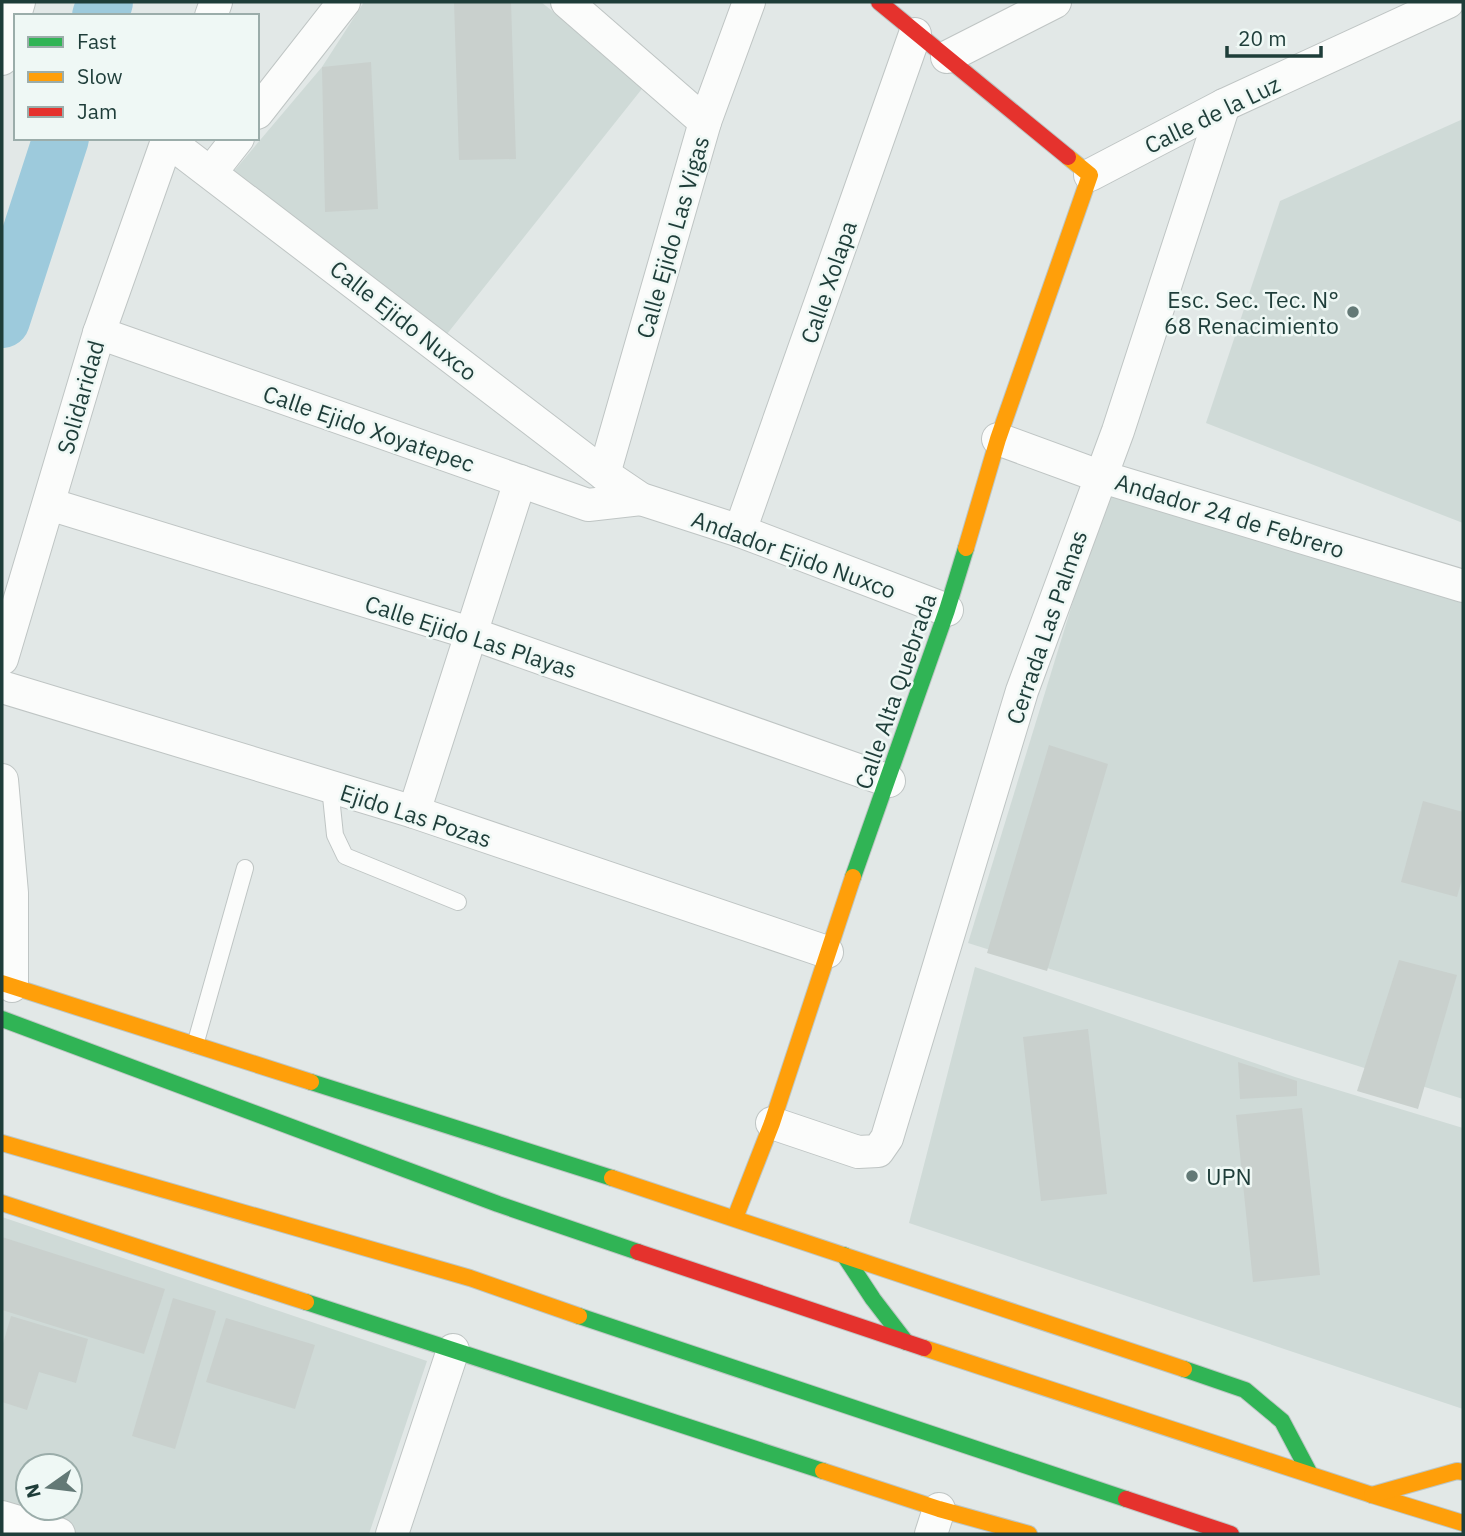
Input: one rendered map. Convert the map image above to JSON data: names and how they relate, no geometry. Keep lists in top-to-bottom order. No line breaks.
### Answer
{"streets":{"main road":["Calle Alta Quebrada"],"street":["Calle de la Luz","Calle Ejido Las Vigas","Calle Xolapa","Calle Ejido Nuxco","Solidaridad","Calle Ejido Xoyatepec","Andador 24 de Febrero","Andador Ejido Nuxco","Cerrada Las Palmas","Calle Ejido Las Playas","Ejido Las Pozas"]},"crossings":[["Calle de la Luz","Cerrada Las Palmas"],["Calle de la Luz","Calle Alta Quebrada"],["Calle Ejido Las Vigas","Calle Ejido Nuxco"],["Calle Xolapa","Andador Ejido Nuxco"],["Calle Ejido Nuxco","Calle Ejido Xoyatepec"],["Calle Ejido Nuxco","Andador Ejido Nuxco"],["Solidaridad","Calle Ejido Xoyatepec"],["Solidaridad","Calle Ejido Las Playas"],["Calle Ejido Xoyatepec","Andador Ejido Nuxco"],["Andador 24 de Febrero","Cerrada Las Palmas"],["Andador 24 de Febrero","Calle Alta Quebrada"],["Andador Ejido Nuxco","Calle Alta Quebrada"],["Cerrada Las Palmas","Calle Alta Quebrada"],["Calle Ejido Las Playas","Calle Alta Quebrada"],["Calle Alta Quebrada","Ejido Las Pozas"]],"places":["Esc. Sec. Tec. N° 68 Renacimiento","UPN"],"legend":["Fast","Slow","Jam"],"scale_bar":"20 m","north":"left"}
